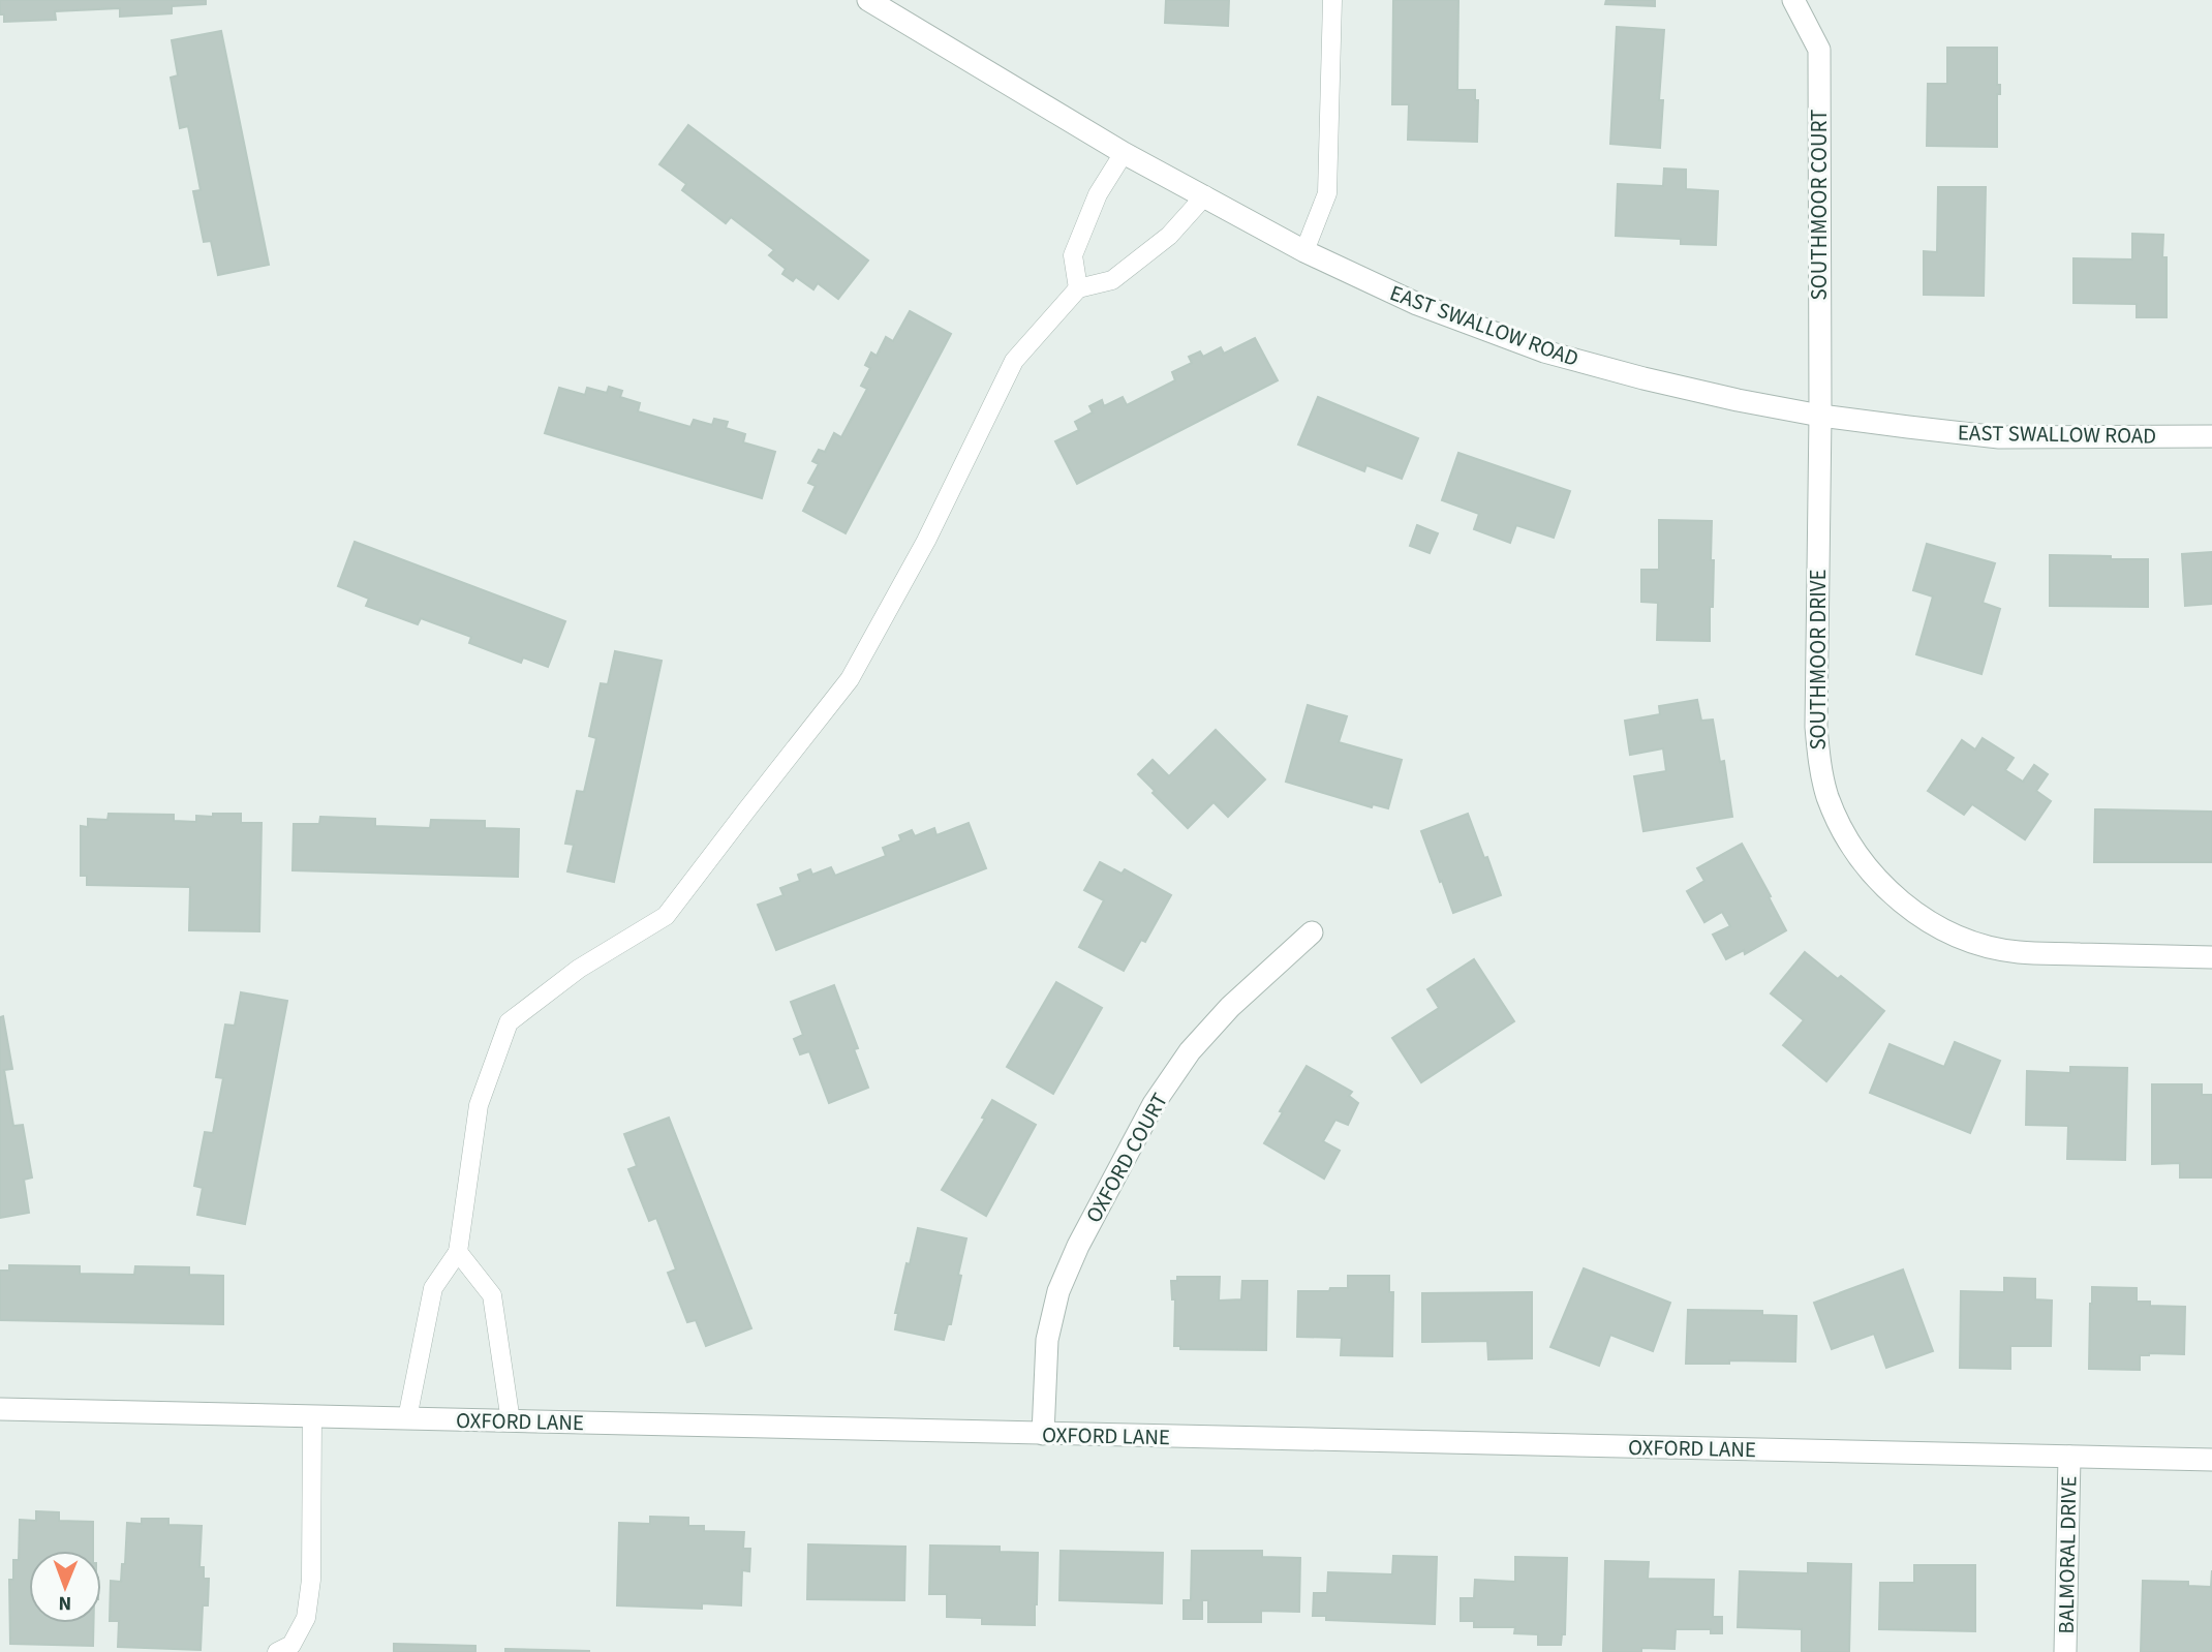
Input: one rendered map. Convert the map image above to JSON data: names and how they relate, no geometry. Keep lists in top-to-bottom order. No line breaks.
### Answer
{"streets":{"street":["SOUTHMOOR COURT","EAST SWALLOW ROAD","SOUTHMOOR DRIVE","OXFORD COURT","OXFORD LANE","BALMORAL DRIVE"]},"crossings":[["SOUTHMOOR COURT","EAST SWALLOW ROAD"],["SOUTHMOOR COURT","SOUTHMOOR DRIVE"],["EAST SWALLOW ROAD","SOUTHMOOR DRIVE"],["OXFORD COURT","OXFORD LANE"],["OXFORD LANE","BALMORAL DRIVE"]],"north":"bottom"}
